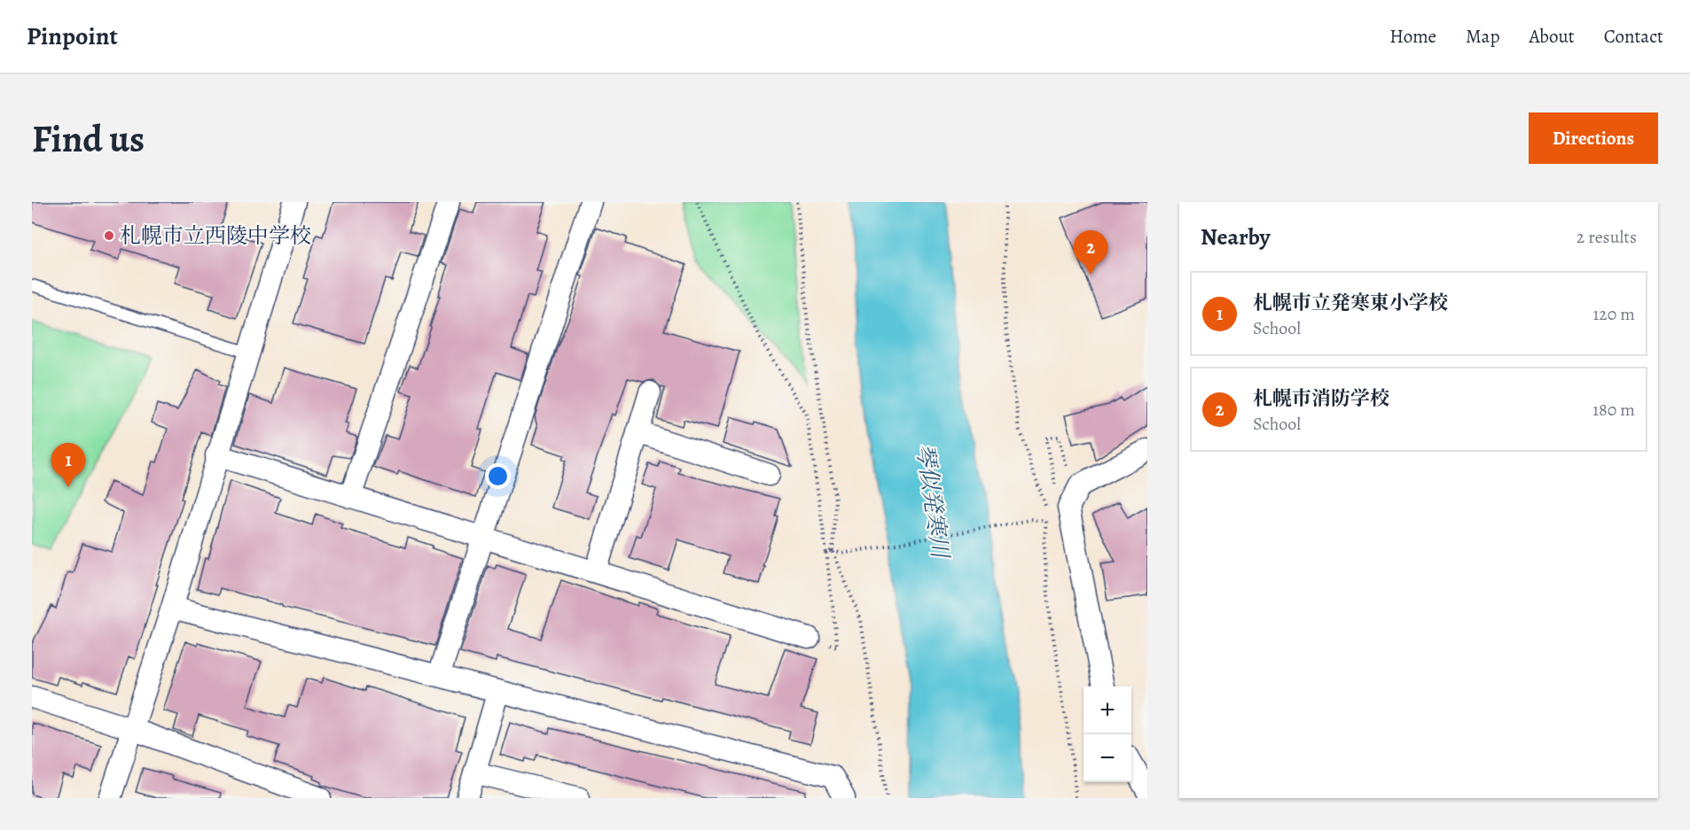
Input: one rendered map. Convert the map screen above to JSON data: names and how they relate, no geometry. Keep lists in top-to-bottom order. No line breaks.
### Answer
{"water":["琴似発寒川"],"places":["札幌市立西陵中学校"],"page":{"header":"Pinpoint","nav":["Home","Map","About","Contact"],"buttons":"Directions","title":"Find us","heading":["Nearby","2 results"],"pins":["2","1"],"list":[{"mark":"1","name":"札幌市立発寒東小学校","note":"School","value":"120 m"},{"mark":"2","name":"札幌市消防学校","note":"School","value":"180 m"}],"map_buttons":["+","−"]}}
